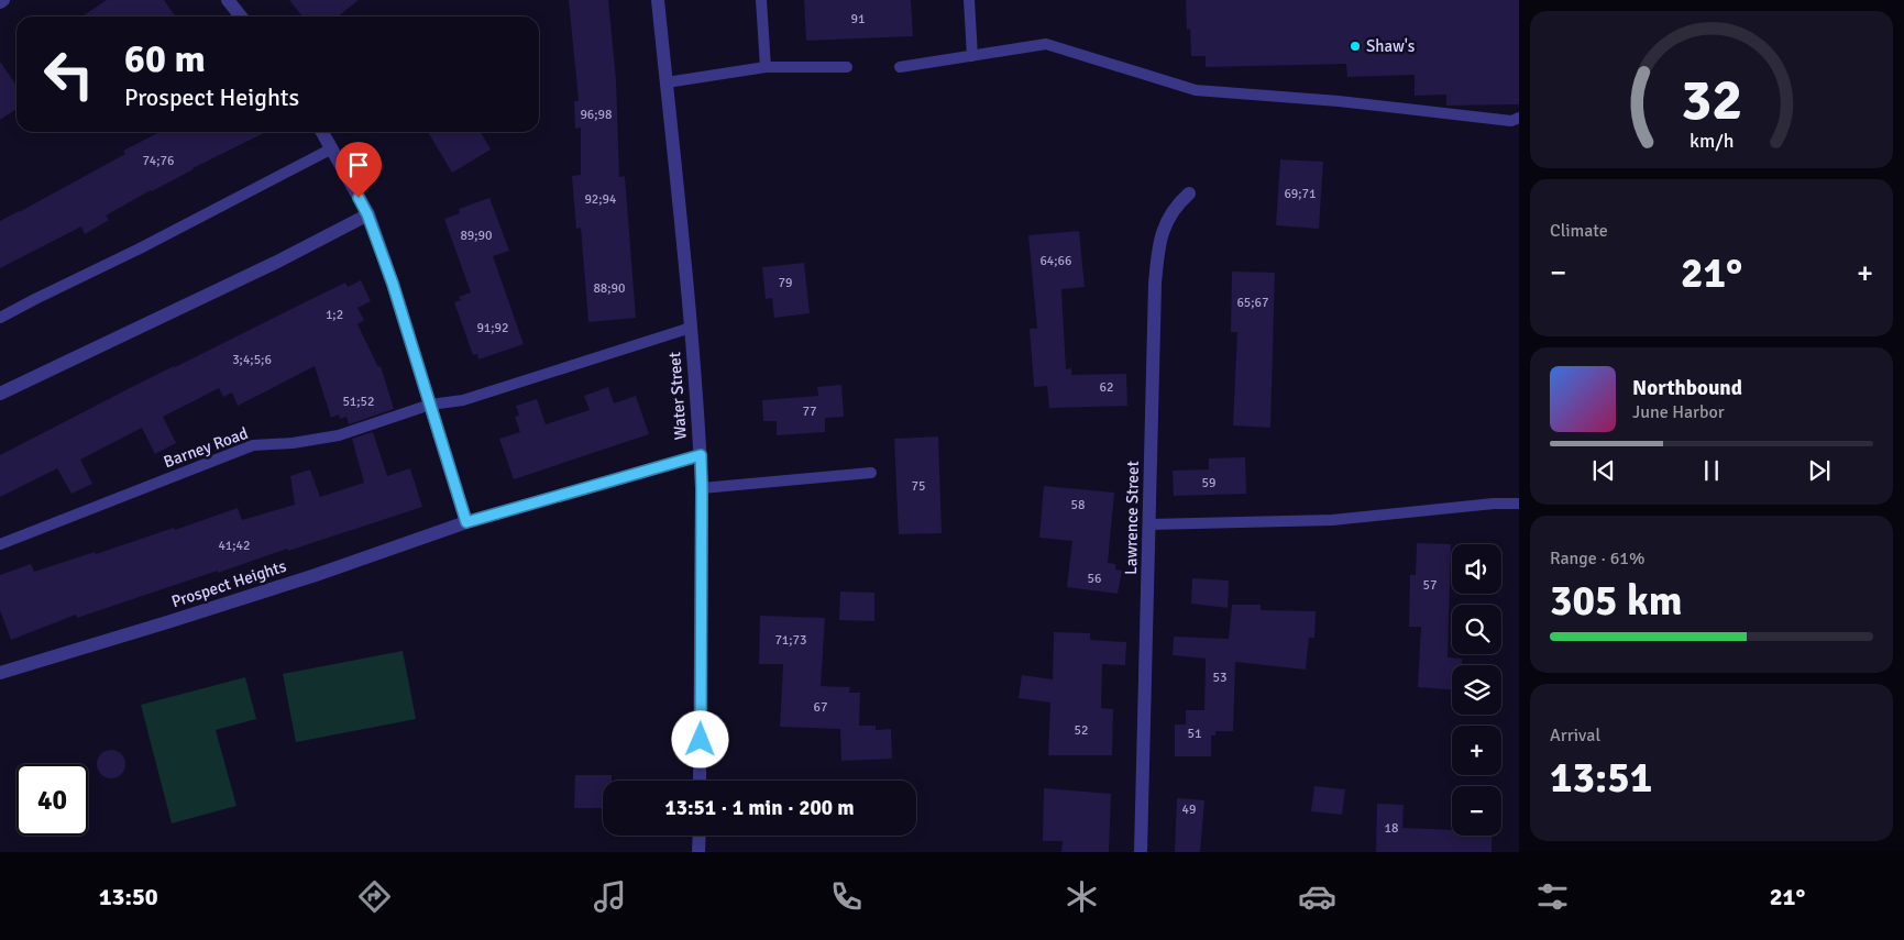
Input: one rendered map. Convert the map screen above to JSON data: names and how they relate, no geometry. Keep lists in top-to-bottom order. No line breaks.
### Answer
{"streets":{"street":["Water Street","Lawrence Street","Prospect Heights"],"lane":["Barney Road"]},"crossings":[["Water Street","Barney Road"],["Water Street","Prospect Heights"]],"places":["Shaw's"],"house_numbers":["91","96;98","74;76","69;71","92;94","89;90","64;66","79","88;90","65;67","1;2","91;92","3;4;5;6","62","51;52","77","59","75","58","41;42","56","57","71;73","53","67","52","51","49","18"],"page":{"turn":["60 m","Prospect Heights"],"tile":["Climate",["Range · 61%","305 km"],["Arrival","13:51"]],"heat":["−","21°","+"],"song":["Northbound","June Harbor"],"map_buttons":["+","−"],"limit":"40","trip":"13:51 · 1 min · 200 m","tabs":["13:50","21°"],"gauge":["32","km/h"]}}
